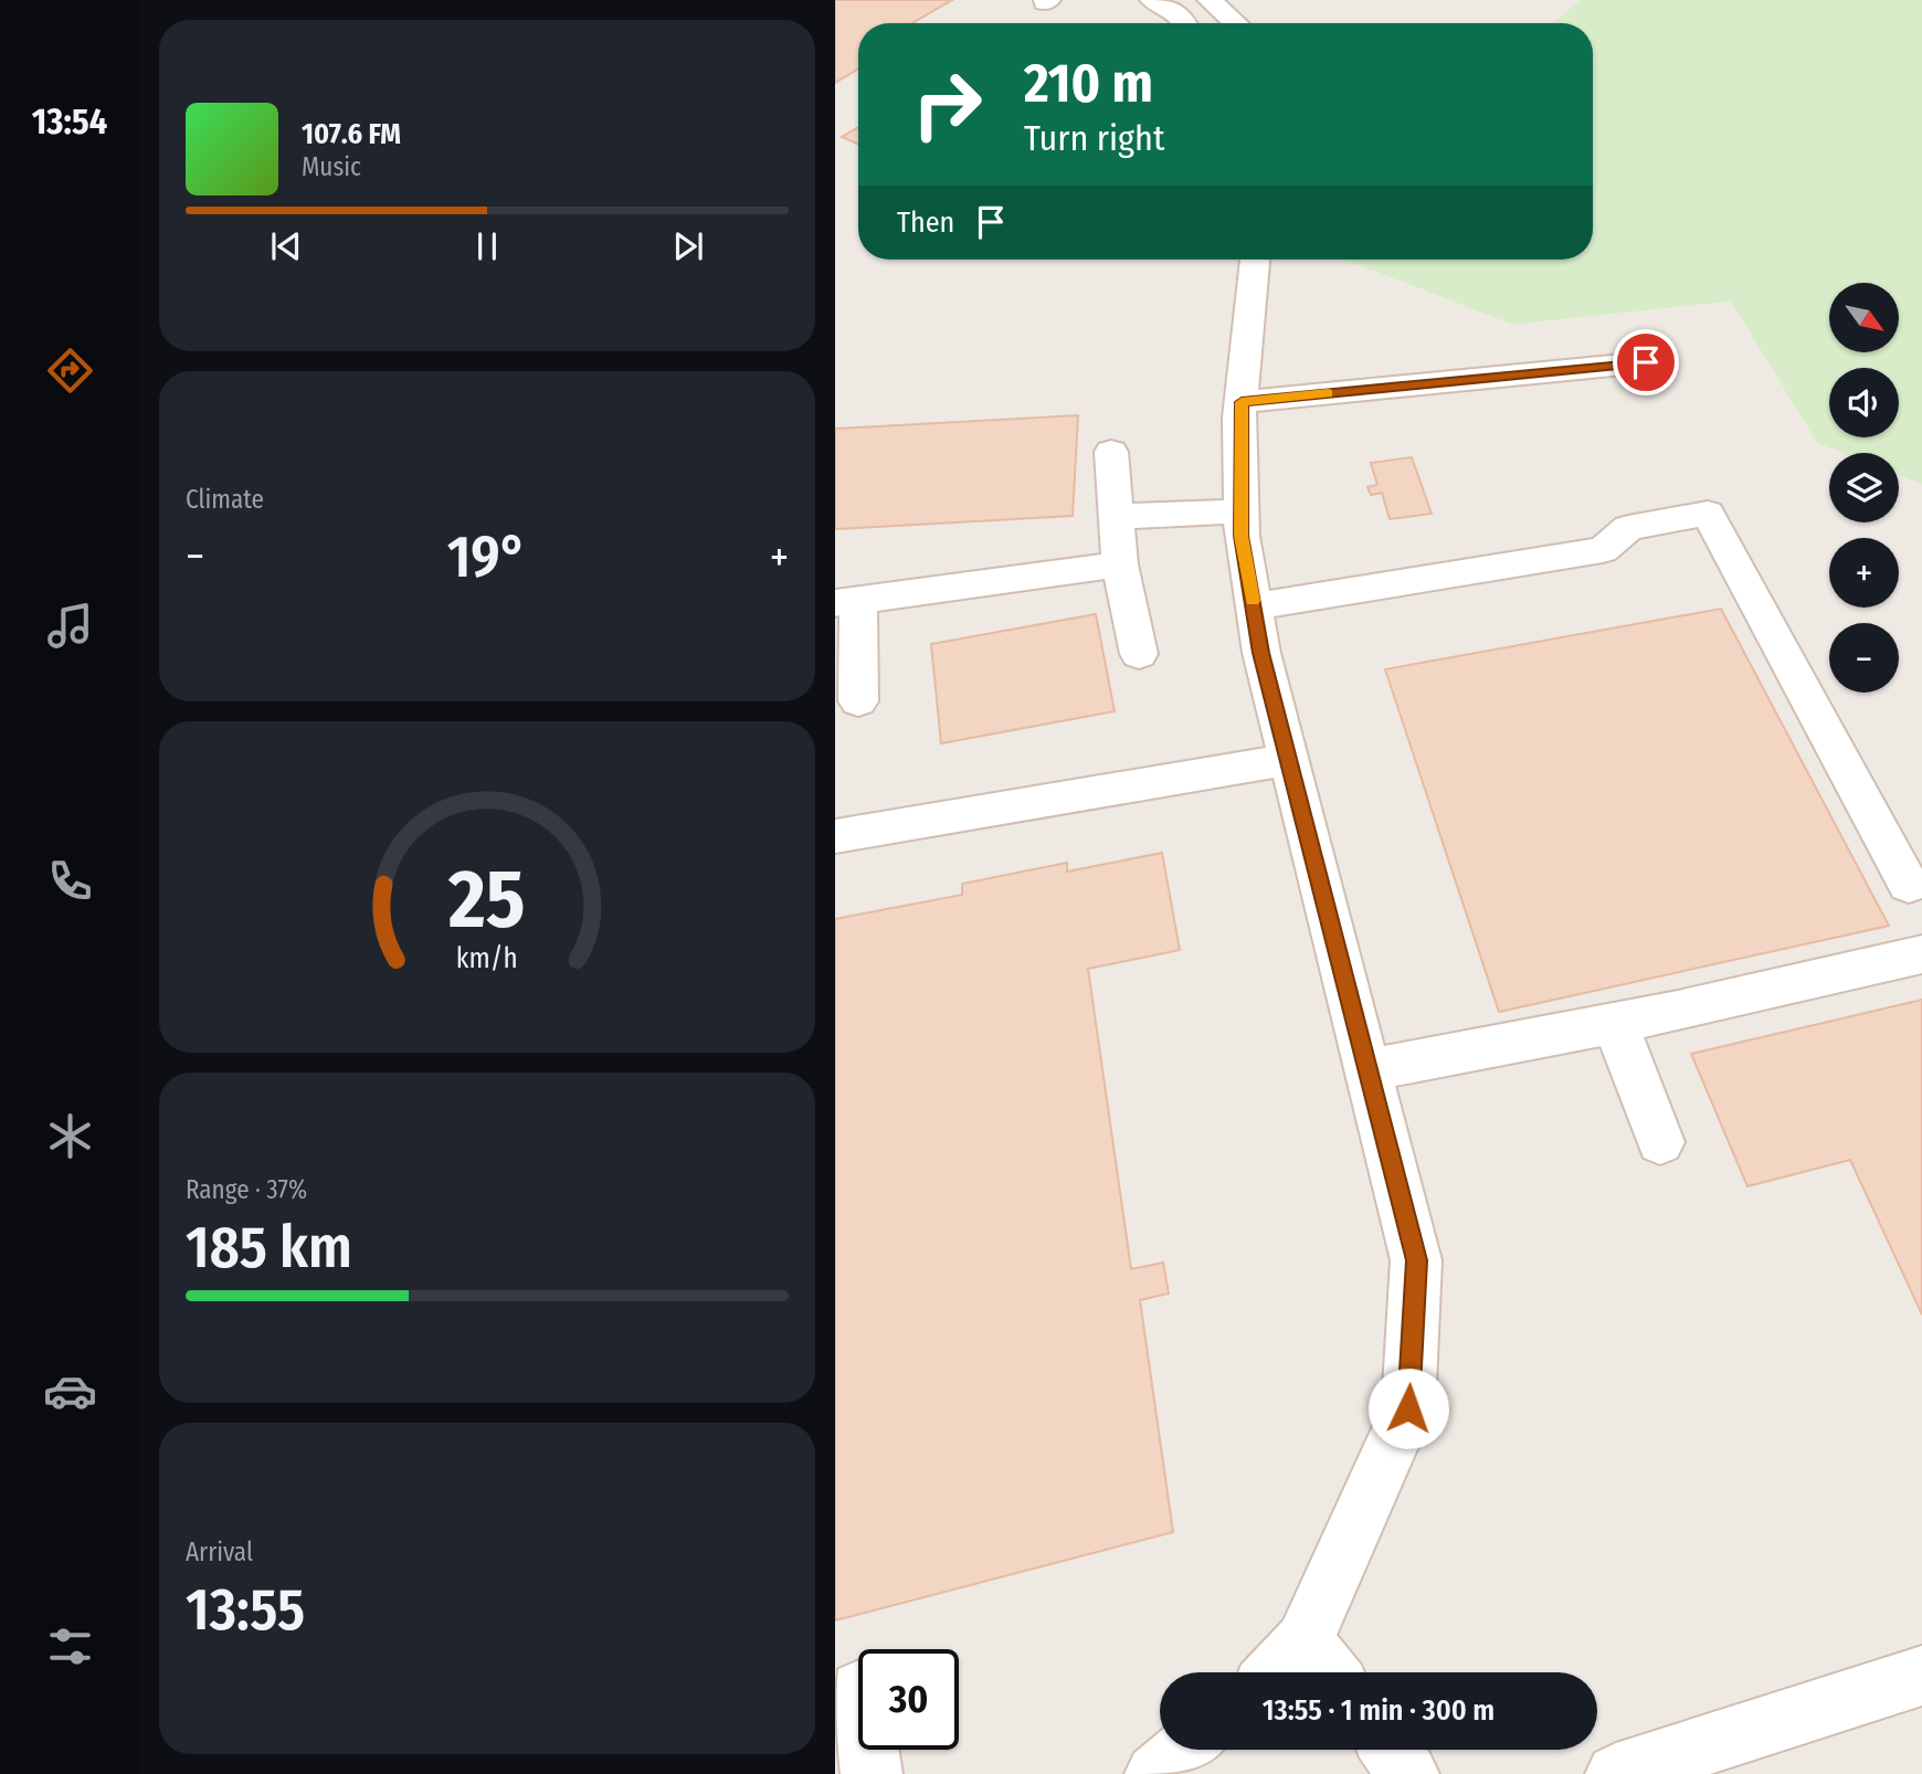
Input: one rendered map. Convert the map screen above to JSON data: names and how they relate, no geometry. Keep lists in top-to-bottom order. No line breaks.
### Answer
{"north":"bottom right","page":{"tabs":"13:54","turn":["210 m","Turn right"],"song":["107.6 FM","Music"],"then":"Then","map_buttons":["+","−"],"tile":["Climate",["Range · 37%","185 km"],["Arrival","13:55"]],"heat":["−","19°","+"],"limit":"30","trip":"13:55 · 1 min · 300 m","gauge":["25","km/h"]}}
